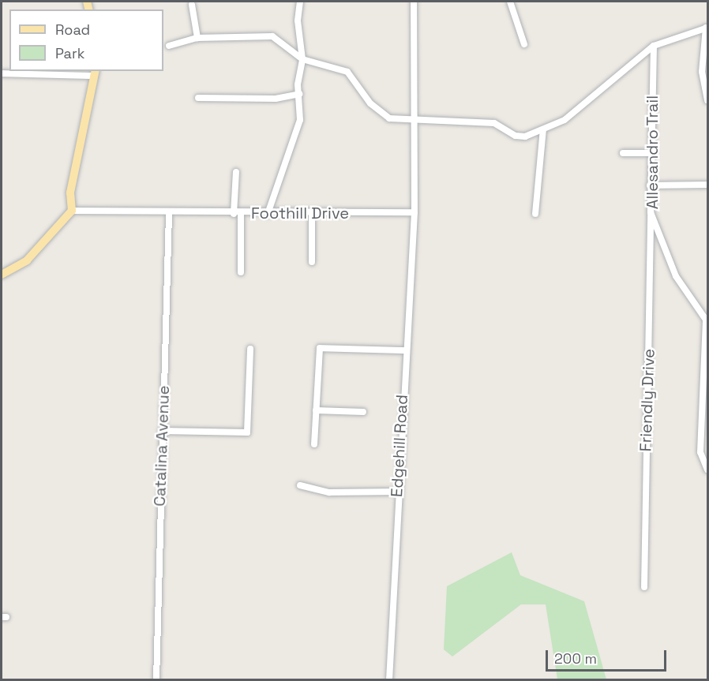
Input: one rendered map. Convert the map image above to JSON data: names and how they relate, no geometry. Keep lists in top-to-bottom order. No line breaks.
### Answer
{"streets":{"street":["Allesandro Trail","Foothill Drive","Friendly Drive","Catalina Avenue","Edgehill Road"]},"crossings":[["Allesandro Trail","Friendly Drive"],["Foothill Drive","Catalina Avenue"],["Foothill Drive","Edgehill Road"]],"legend":["Road","Park"],"scale_bar":"200 m"}
